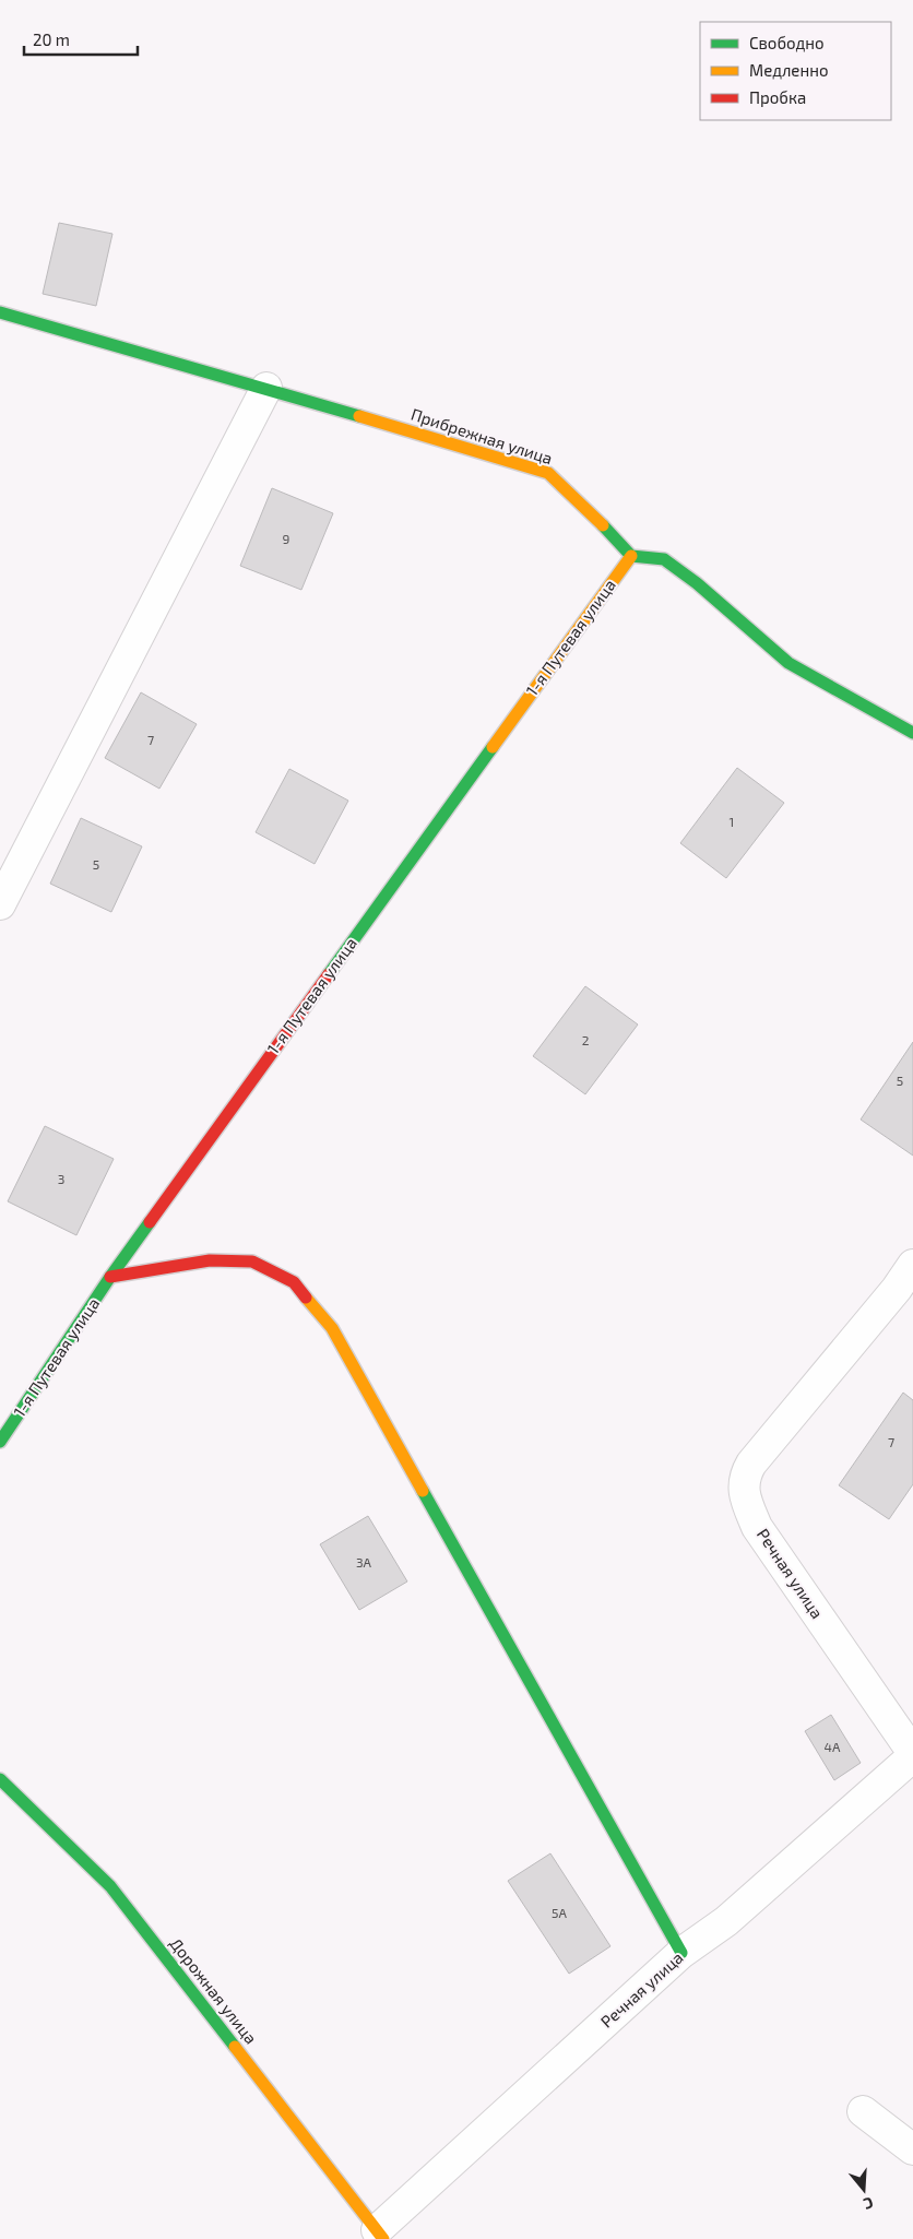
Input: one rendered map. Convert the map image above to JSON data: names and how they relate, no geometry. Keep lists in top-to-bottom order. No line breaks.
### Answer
{"streets":{"street":["Прибрежная улица","1-я Путевая улица","Речная улица","Дорожная улица"]},"crossings":[["Прибрежная улица","1-я Путевая улица"],["Речная улица","Дорожная улица"]],"house_numbers":["9","7","1","5","2","5","3","7","3А","4А","5А"],"legend":["Свободно","Медленно","Пробка"],"scale_bar":"20 m","north":"bottom"}
